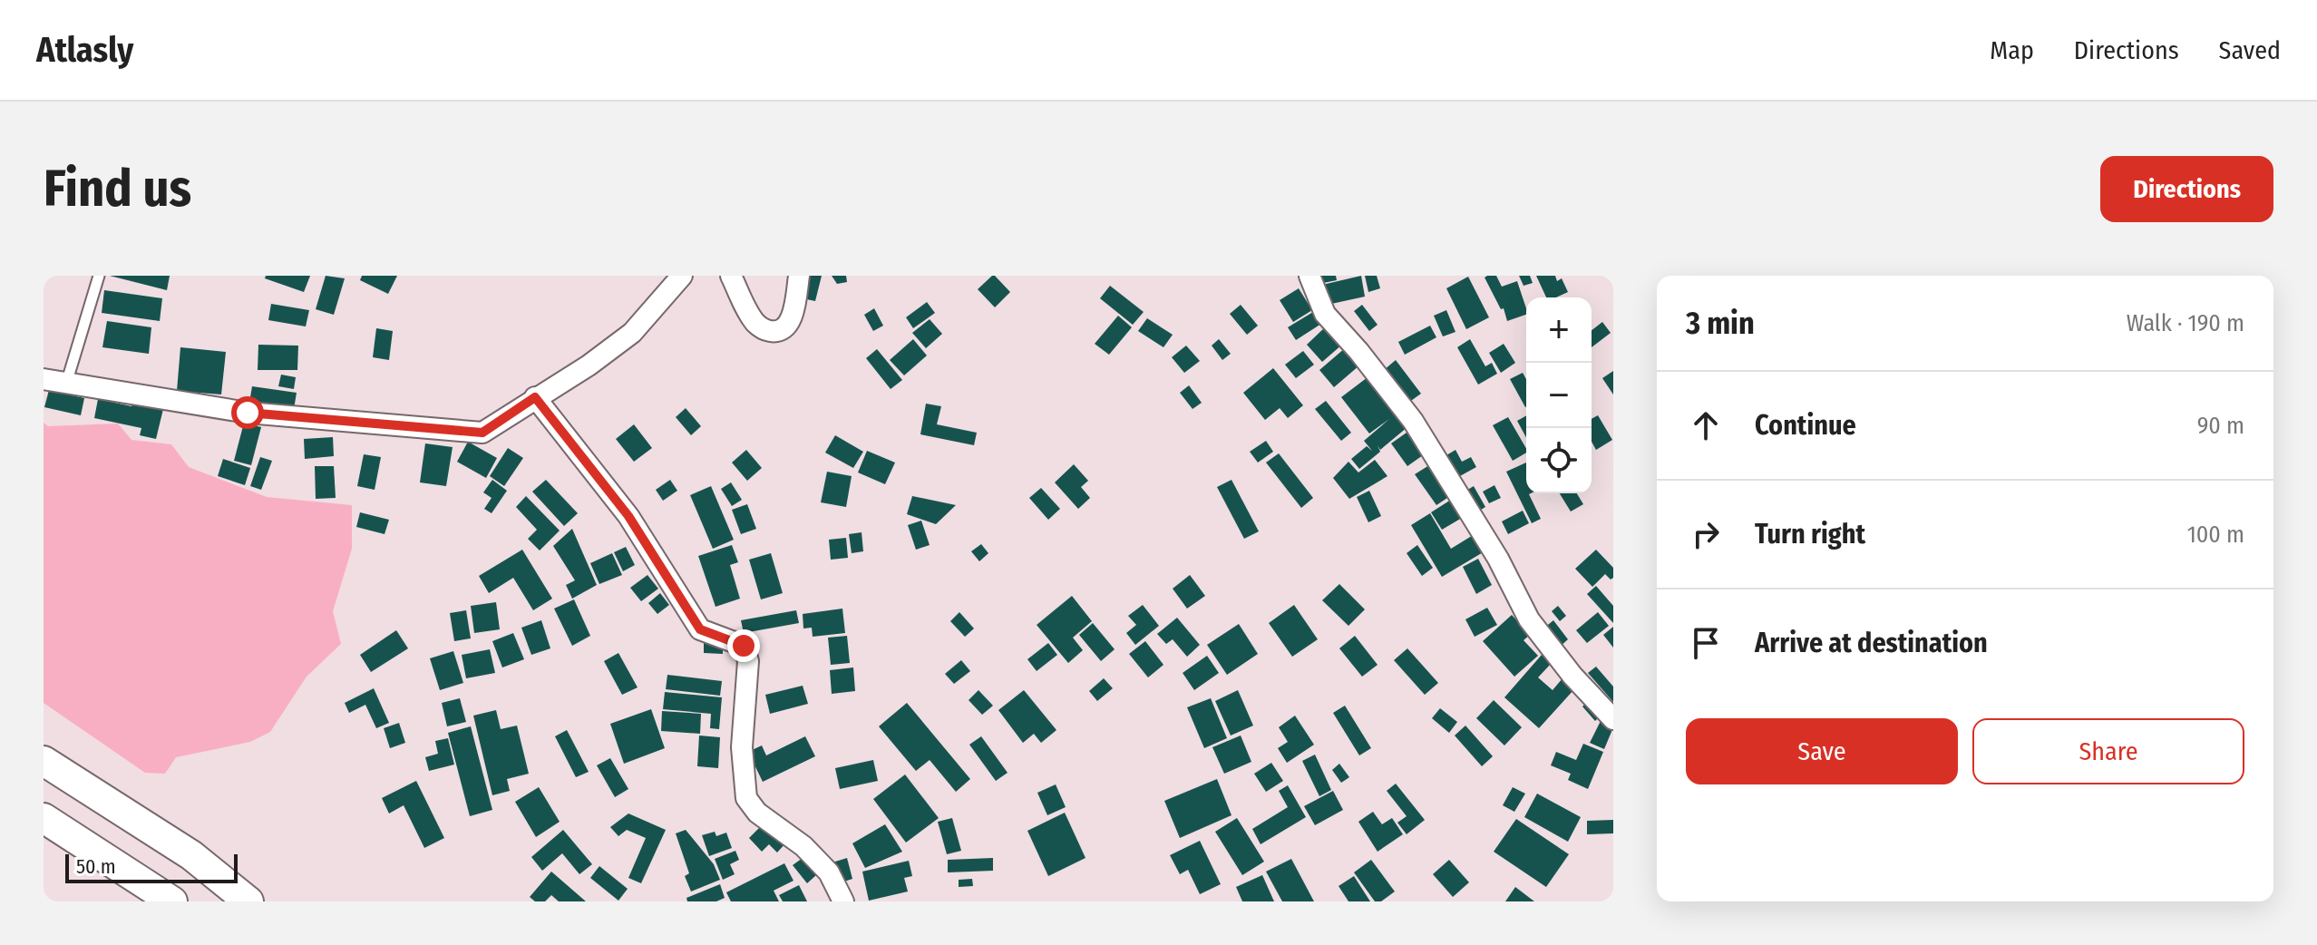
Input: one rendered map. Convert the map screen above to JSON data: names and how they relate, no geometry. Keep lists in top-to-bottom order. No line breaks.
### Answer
{"scale_bar":"50 m","page":{"header":"Atlasly","nav":["Map","Directions","Saved"],"buttons":["Directions",["Save","Share"]],"title":"Find us","heading":["3 min","Walk · 190 m"],"map_buttons":["+","−"],"list":[["Continue","90 m"],["Turn right","100 m"],"Arrive at destination"],"scale":"50 m"}}
